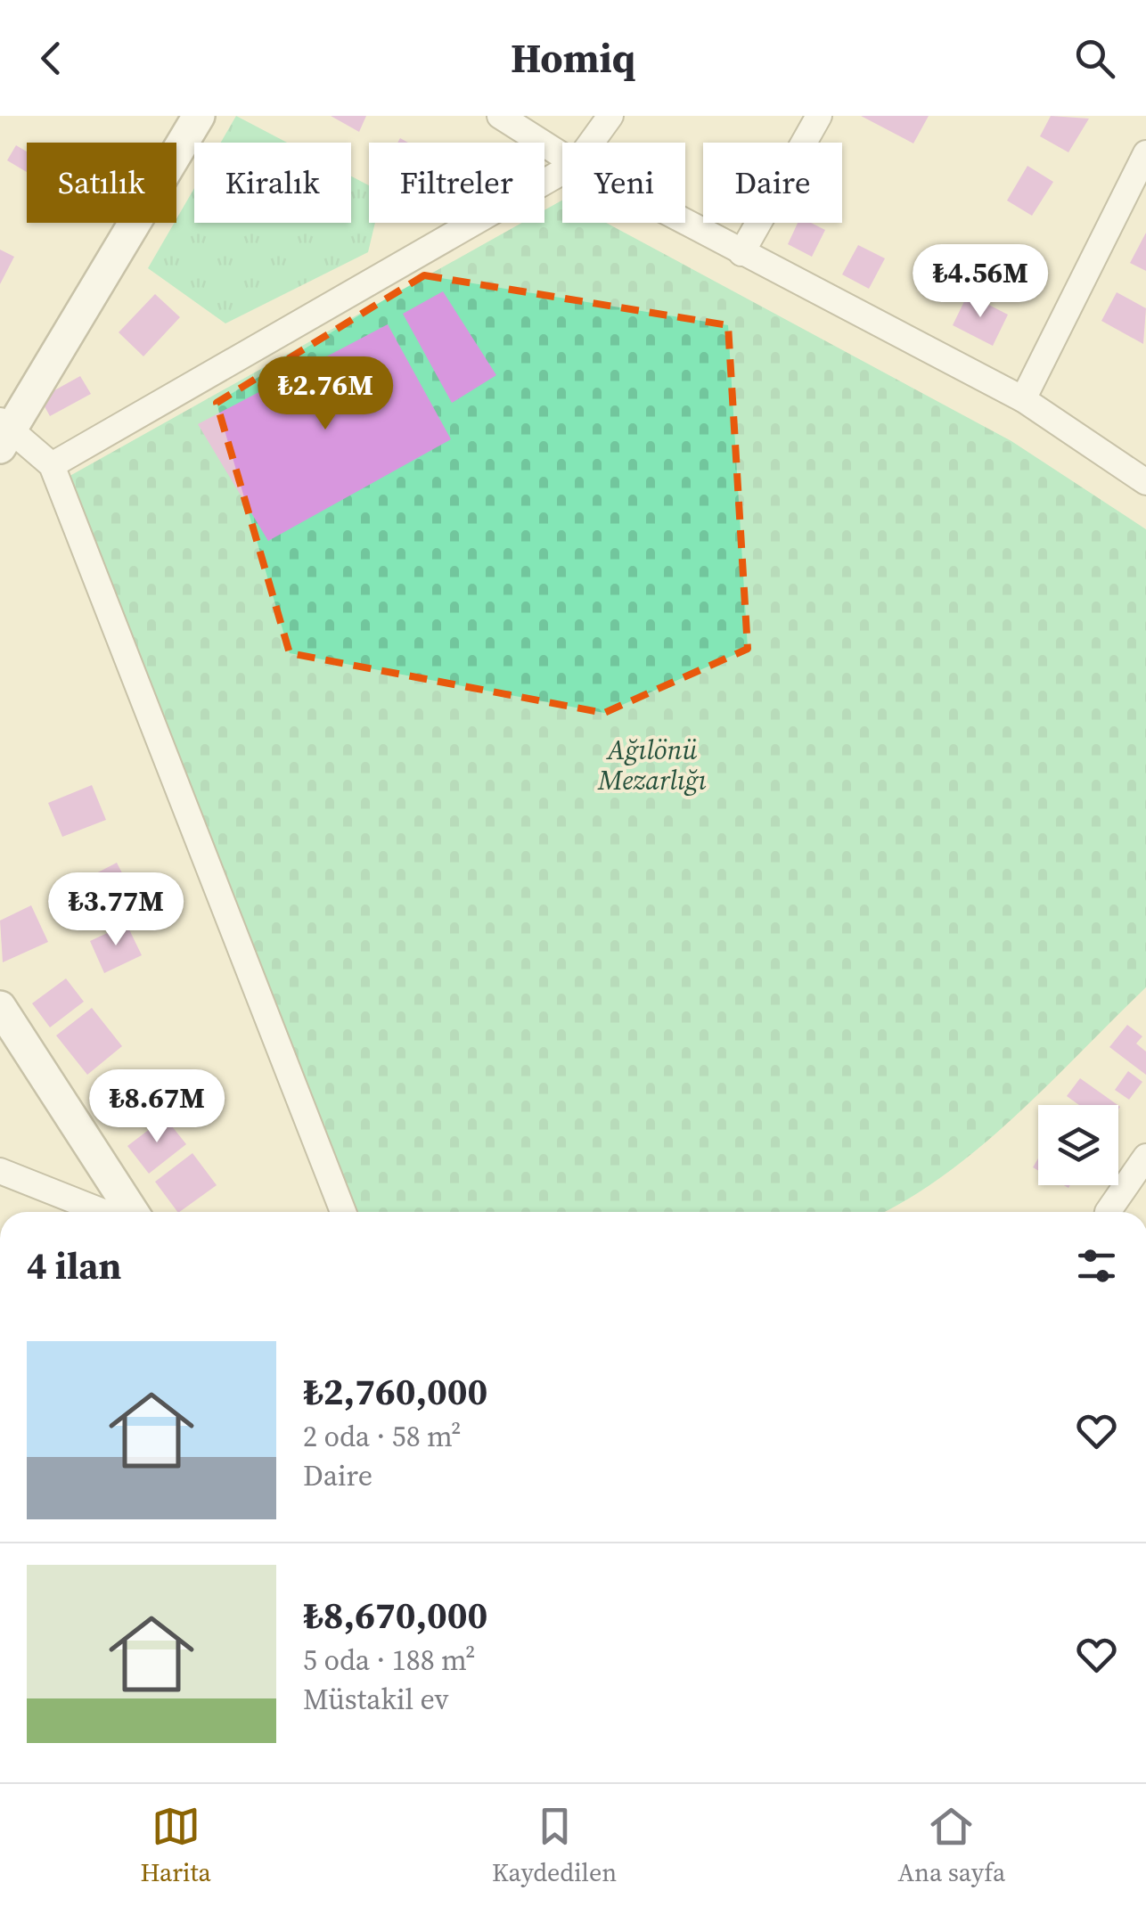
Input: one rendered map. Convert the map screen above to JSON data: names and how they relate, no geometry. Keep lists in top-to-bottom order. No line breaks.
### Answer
{"parks":["Ağılönü Mezarlığı"],"page":{"header":"Homiq","chip":["Satılık","Kiralık","Filtreler","Yeni","Daire"],"price":["₺4.56M","₺2.76M","₺3.77M","₺8.67M"],"heading":"4 ilan","list":[{"name":"₺2,760,000","note":"2 oda · 58 m² · Daire"},{"name":"₺8,670,000","note":"5 oda · 188 m² · Müstakil ev"}],"tabs":["Harita","Kaydedilen","Ana sayfa"]}}
